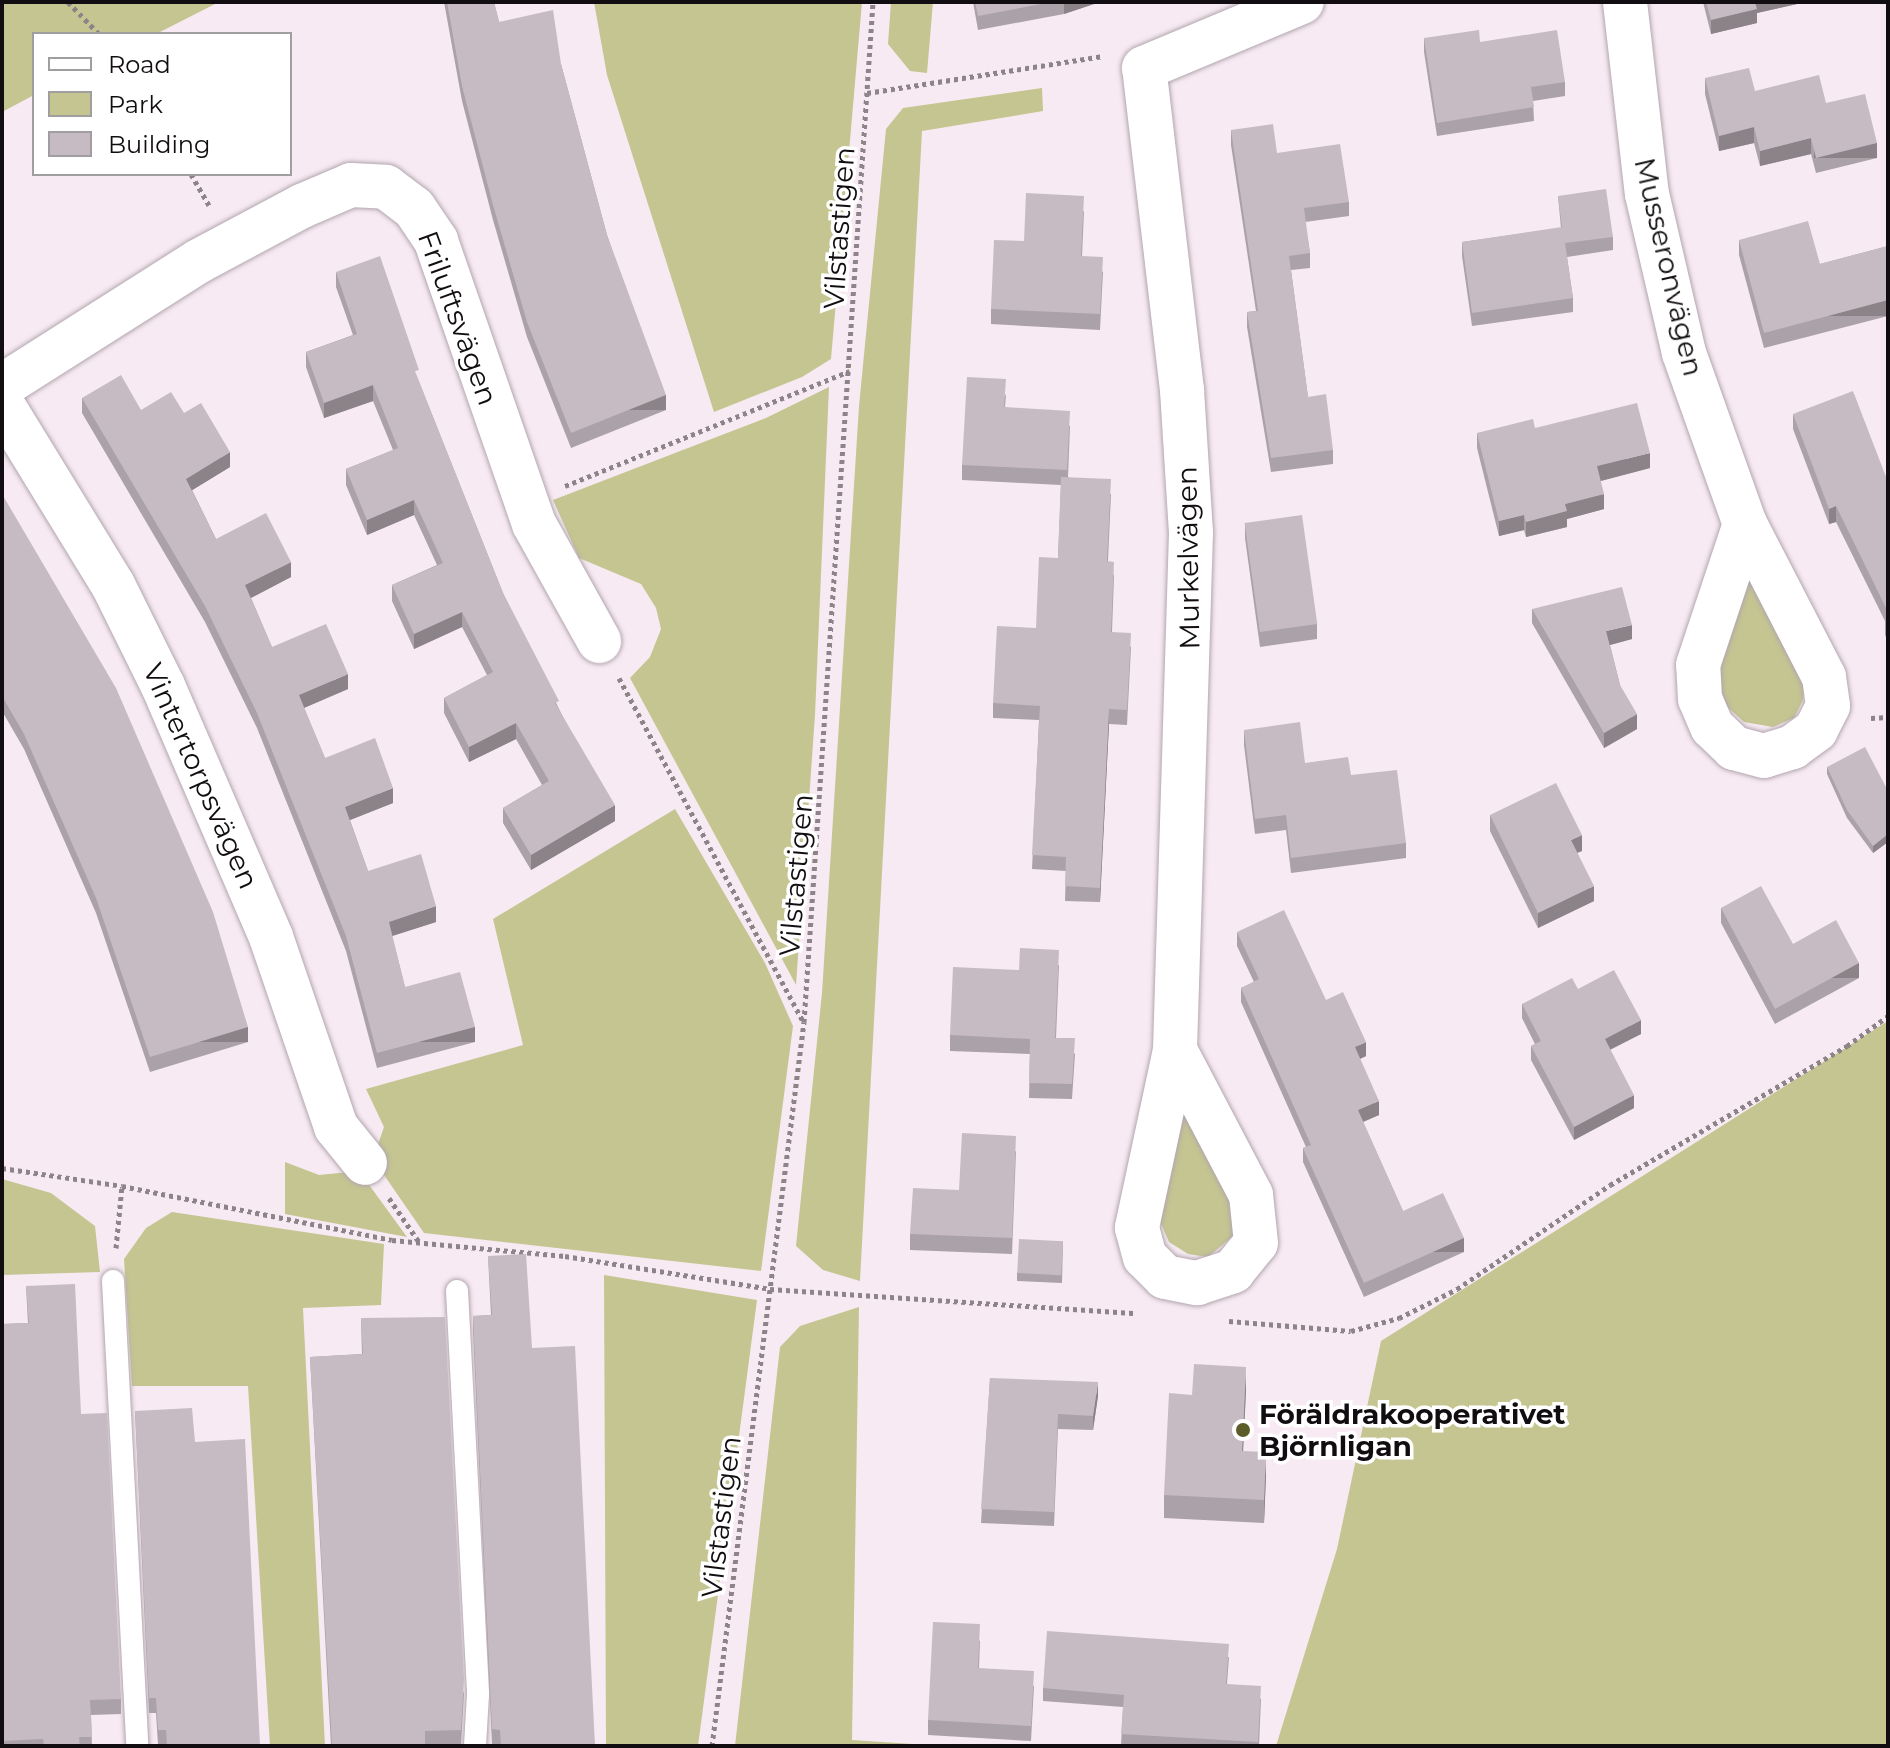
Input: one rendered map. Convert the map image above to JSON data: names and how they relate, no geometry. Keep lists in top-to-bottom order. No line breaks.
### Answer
{"streets":{"street":["Musseronvägen","Friluftsvägen","Murkelvägen","Vintertorpsvägen"],"path":["Vilstastigen"]},"places":["Föräldrakooperativet Björnligan"],"legend":["Road","Park","Building"]}
